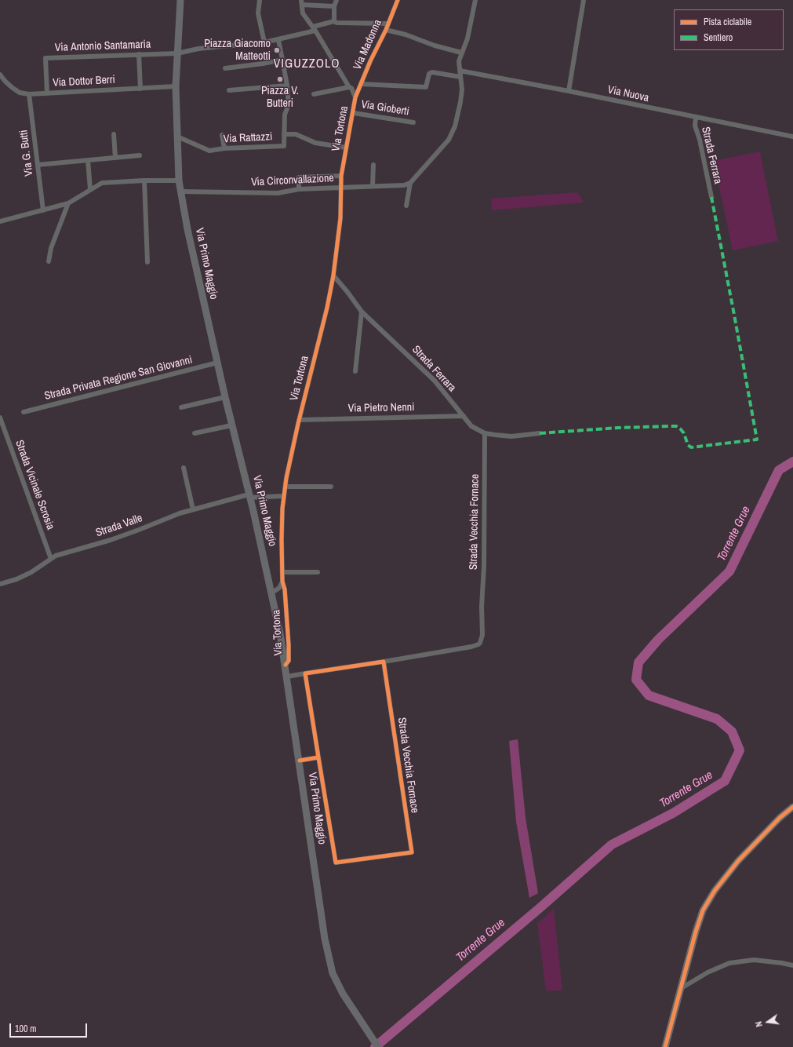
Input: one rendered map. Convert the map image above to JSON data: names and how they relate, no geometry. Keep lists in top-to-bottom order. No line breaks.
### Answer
{"streets":{"main road":["Via Primo Maggio"],"street":["Via Madonna","Via Antonio Santamaria","Via Dottor Berri","Via Nuova","Via Gioberti","Via Tortona","Via Rattazzi","Via G. Butti","Strada Ferrara","Via Circonvallazione","Strada Privata Regione San Giovanni","Via Pietro Nenni","Strada Vicinale Scrosia","Strada Vecchia Fornace","Strada Valle"]},"crossings":[["Via Madonna","Via Tortona"],["Via Antonio Santamaria","Via Dottor Berri"],["Via Antonio Santamaria","Via Primo Maggio"],["Via Dottor Berri","Via G. Butti"],["Via Dottor Berri","Via Primo Maggio"],["Via Nuova","Strada Ferrara"],["Via Gioberti","Via Tortona"],["Via Tortona","Via Rattazzi"],["Via Tortona","Strada Ferrara"],["Via Tortona","Via Circonvallazione"],["Via Tortona","Via Primo Maggio"],["Via Tortona","Via Pietro Nenni"],["Via Tortona","Strada Valle"],["Via Rattazzi","Via Primo Maggio"],["Strada Ferrara","Via Pietro Nenni"],["Strada Ferrara","Strada Vecchia Fornace"],["Via Circonvallazione","Via Primo Maggio"],["Via Primo Maggio","Strada Privata Regione San Giovanni"],["Via Primo Maggio","Strada Valle"],["Strada Vicinale Scrosia","Strada Valle"]],"districts":["VIGUZZOLO"],"water":["Torrente Grue"],"places":["Piazza Giacomo Matteotti","Piazza V. Butteri"],"legend":["Pista ciclabile","Sentiero"],"scale_bar":"100 m","north":"left"}
